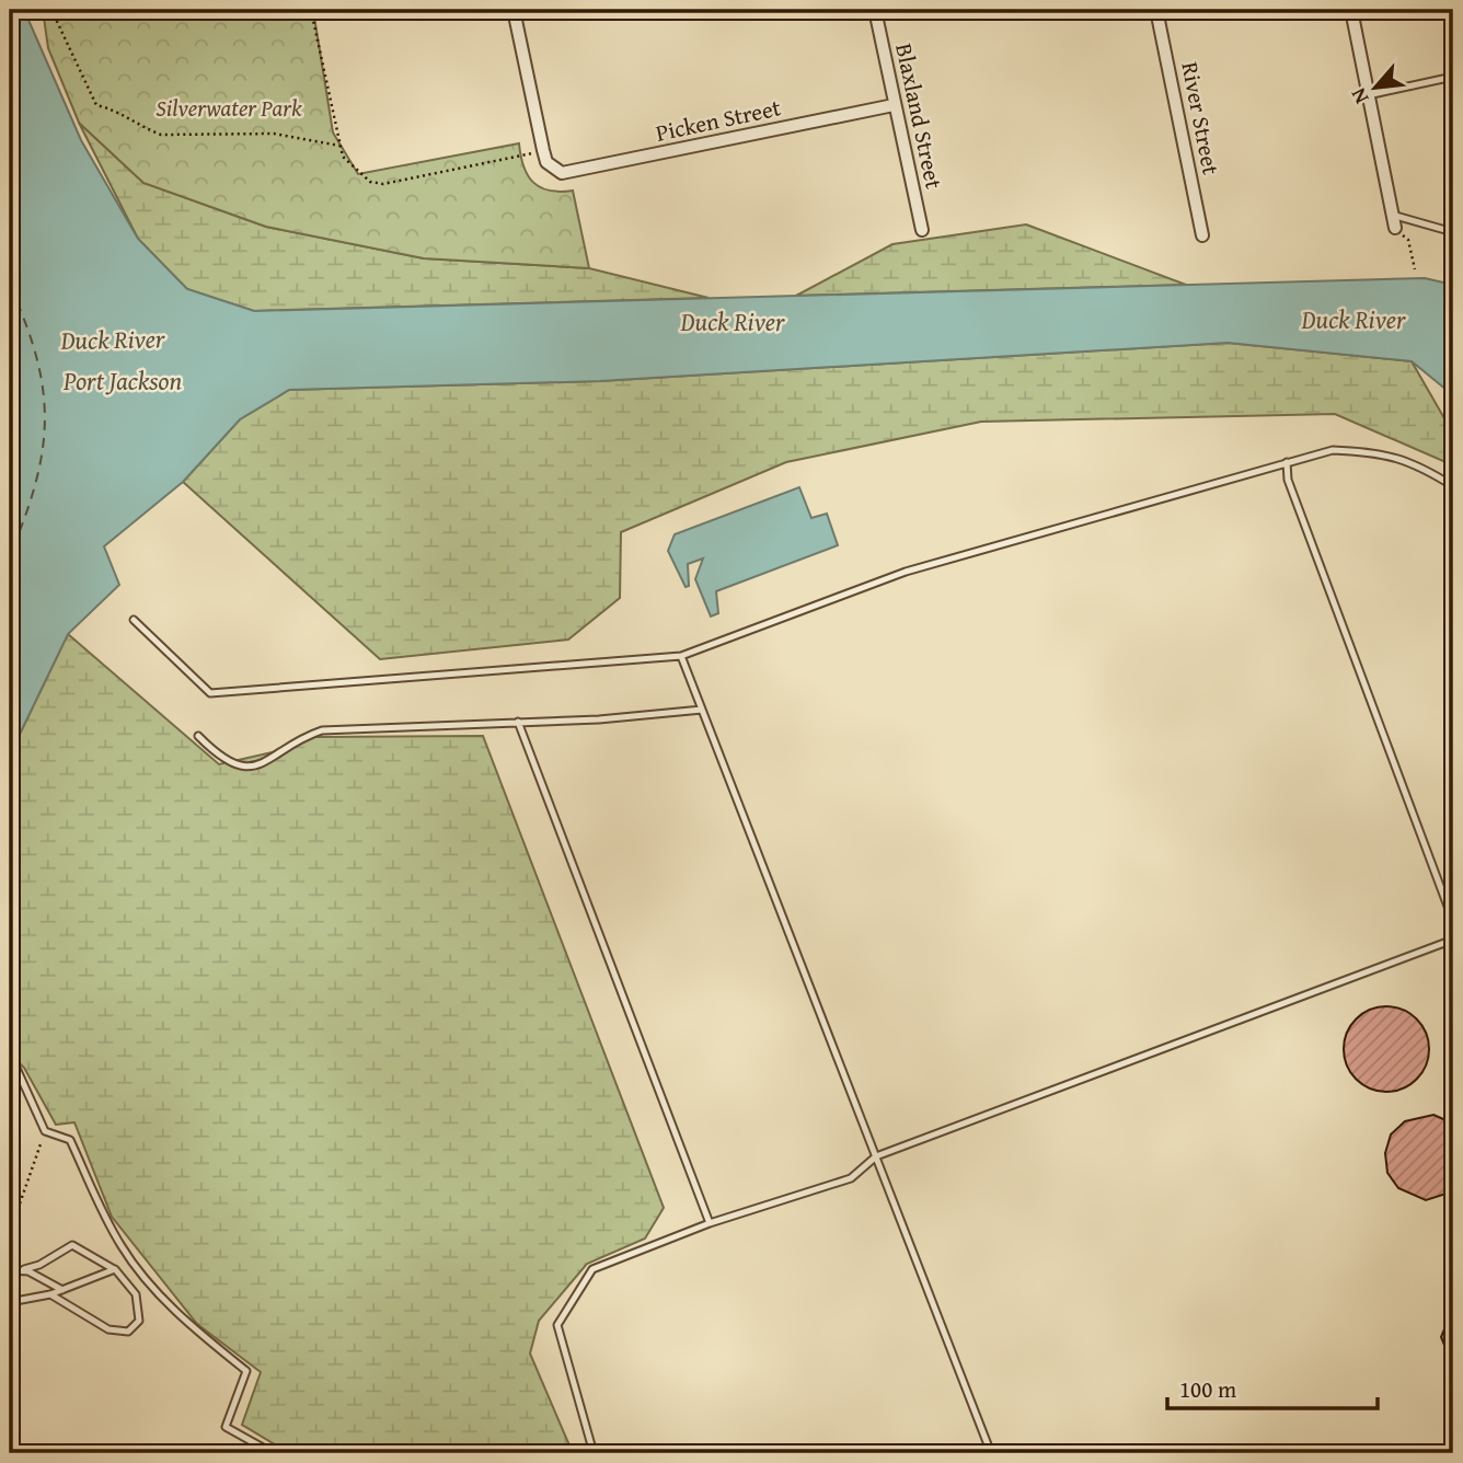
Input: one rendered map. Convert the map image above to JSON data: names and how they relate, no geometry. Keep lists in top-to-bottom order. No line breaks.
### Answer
{"streets":{"street":["Blaxland Street","River Street","Picken Street"]},"crossings":[["Blaxland Street","Picken Street"]],"water":["Duck River","Port Jackson"],"parks":["Silverwater Park"],"scale_bar":"100 m","north":"bottom left"}
